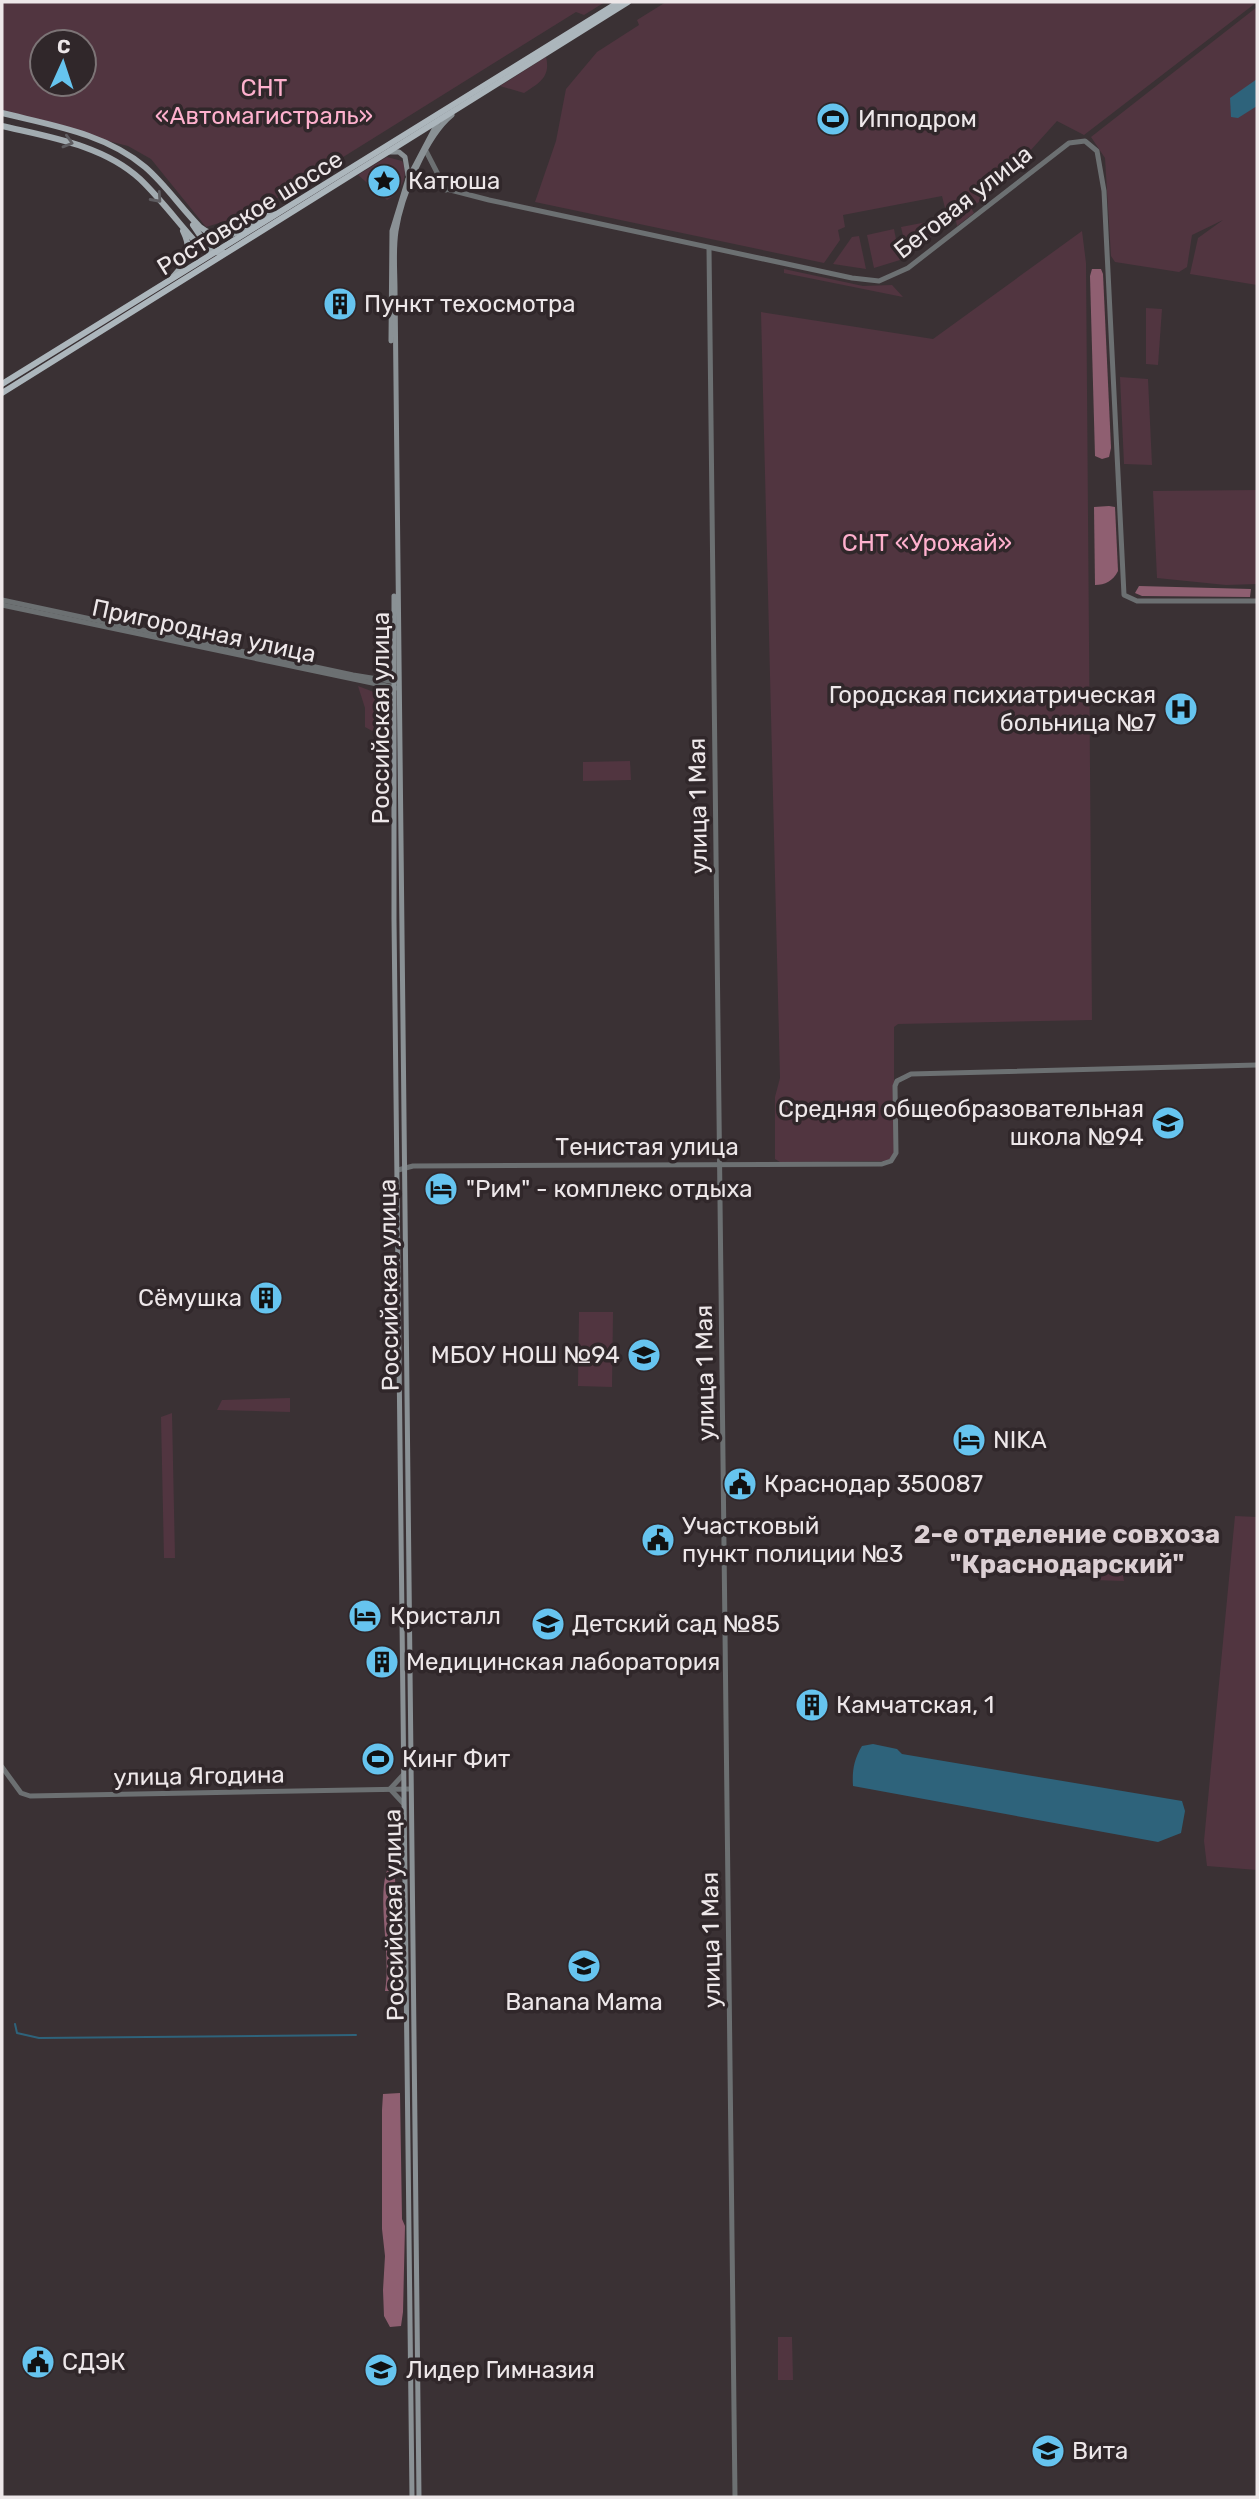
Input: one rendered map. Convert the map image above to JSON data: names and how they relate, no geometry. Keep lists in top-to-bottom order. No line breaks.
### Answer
{"streets":{"highway":["Ростовское шоссе"],"main road":["Российская улица"],"street":["Беговая улица","Пригородная улица","улица 1 Мая","Тенистая улица","улица Ягодина"]},"crossings":[["Беговая улица","Российская улица"],["Беговая улица","улица 1 Мая"],["Ростовское шоссе","Российская улица"],["Пригородная улица","Российская улица"],["Российская улица","Тенистая улица"],["Российская улица","улица Ягодина"],["улица 1 Мая","Тенистая улица"]],"districts":["2-е отделение совхоза \"Краснодарский\""],"parks":["СНТ «Автомагистраль»","СНТ «Урожай»"],"places":{"sports":["Ипподром","Кинг Фит"],"place":["Катюша"],"building":["Пункт техосмотра","Сёмушка","Медицинская лаборатория","Камчатская, 1"],"hospital":["Городская психиатрическая больница №7"],"school or university":["Средняя общеобразовательная школа №94","МБОУ НОШ №94","Детский сад №85","Banana Mama","Лидер Гимназия","Вита"],"hotel":["\"Рим\" - комплекс отдыха","NIKA","Кристалл"],"public building":["Краснодар 350087","Участковый пункт полиции №3","СДЭК"]},"north":"top"}
